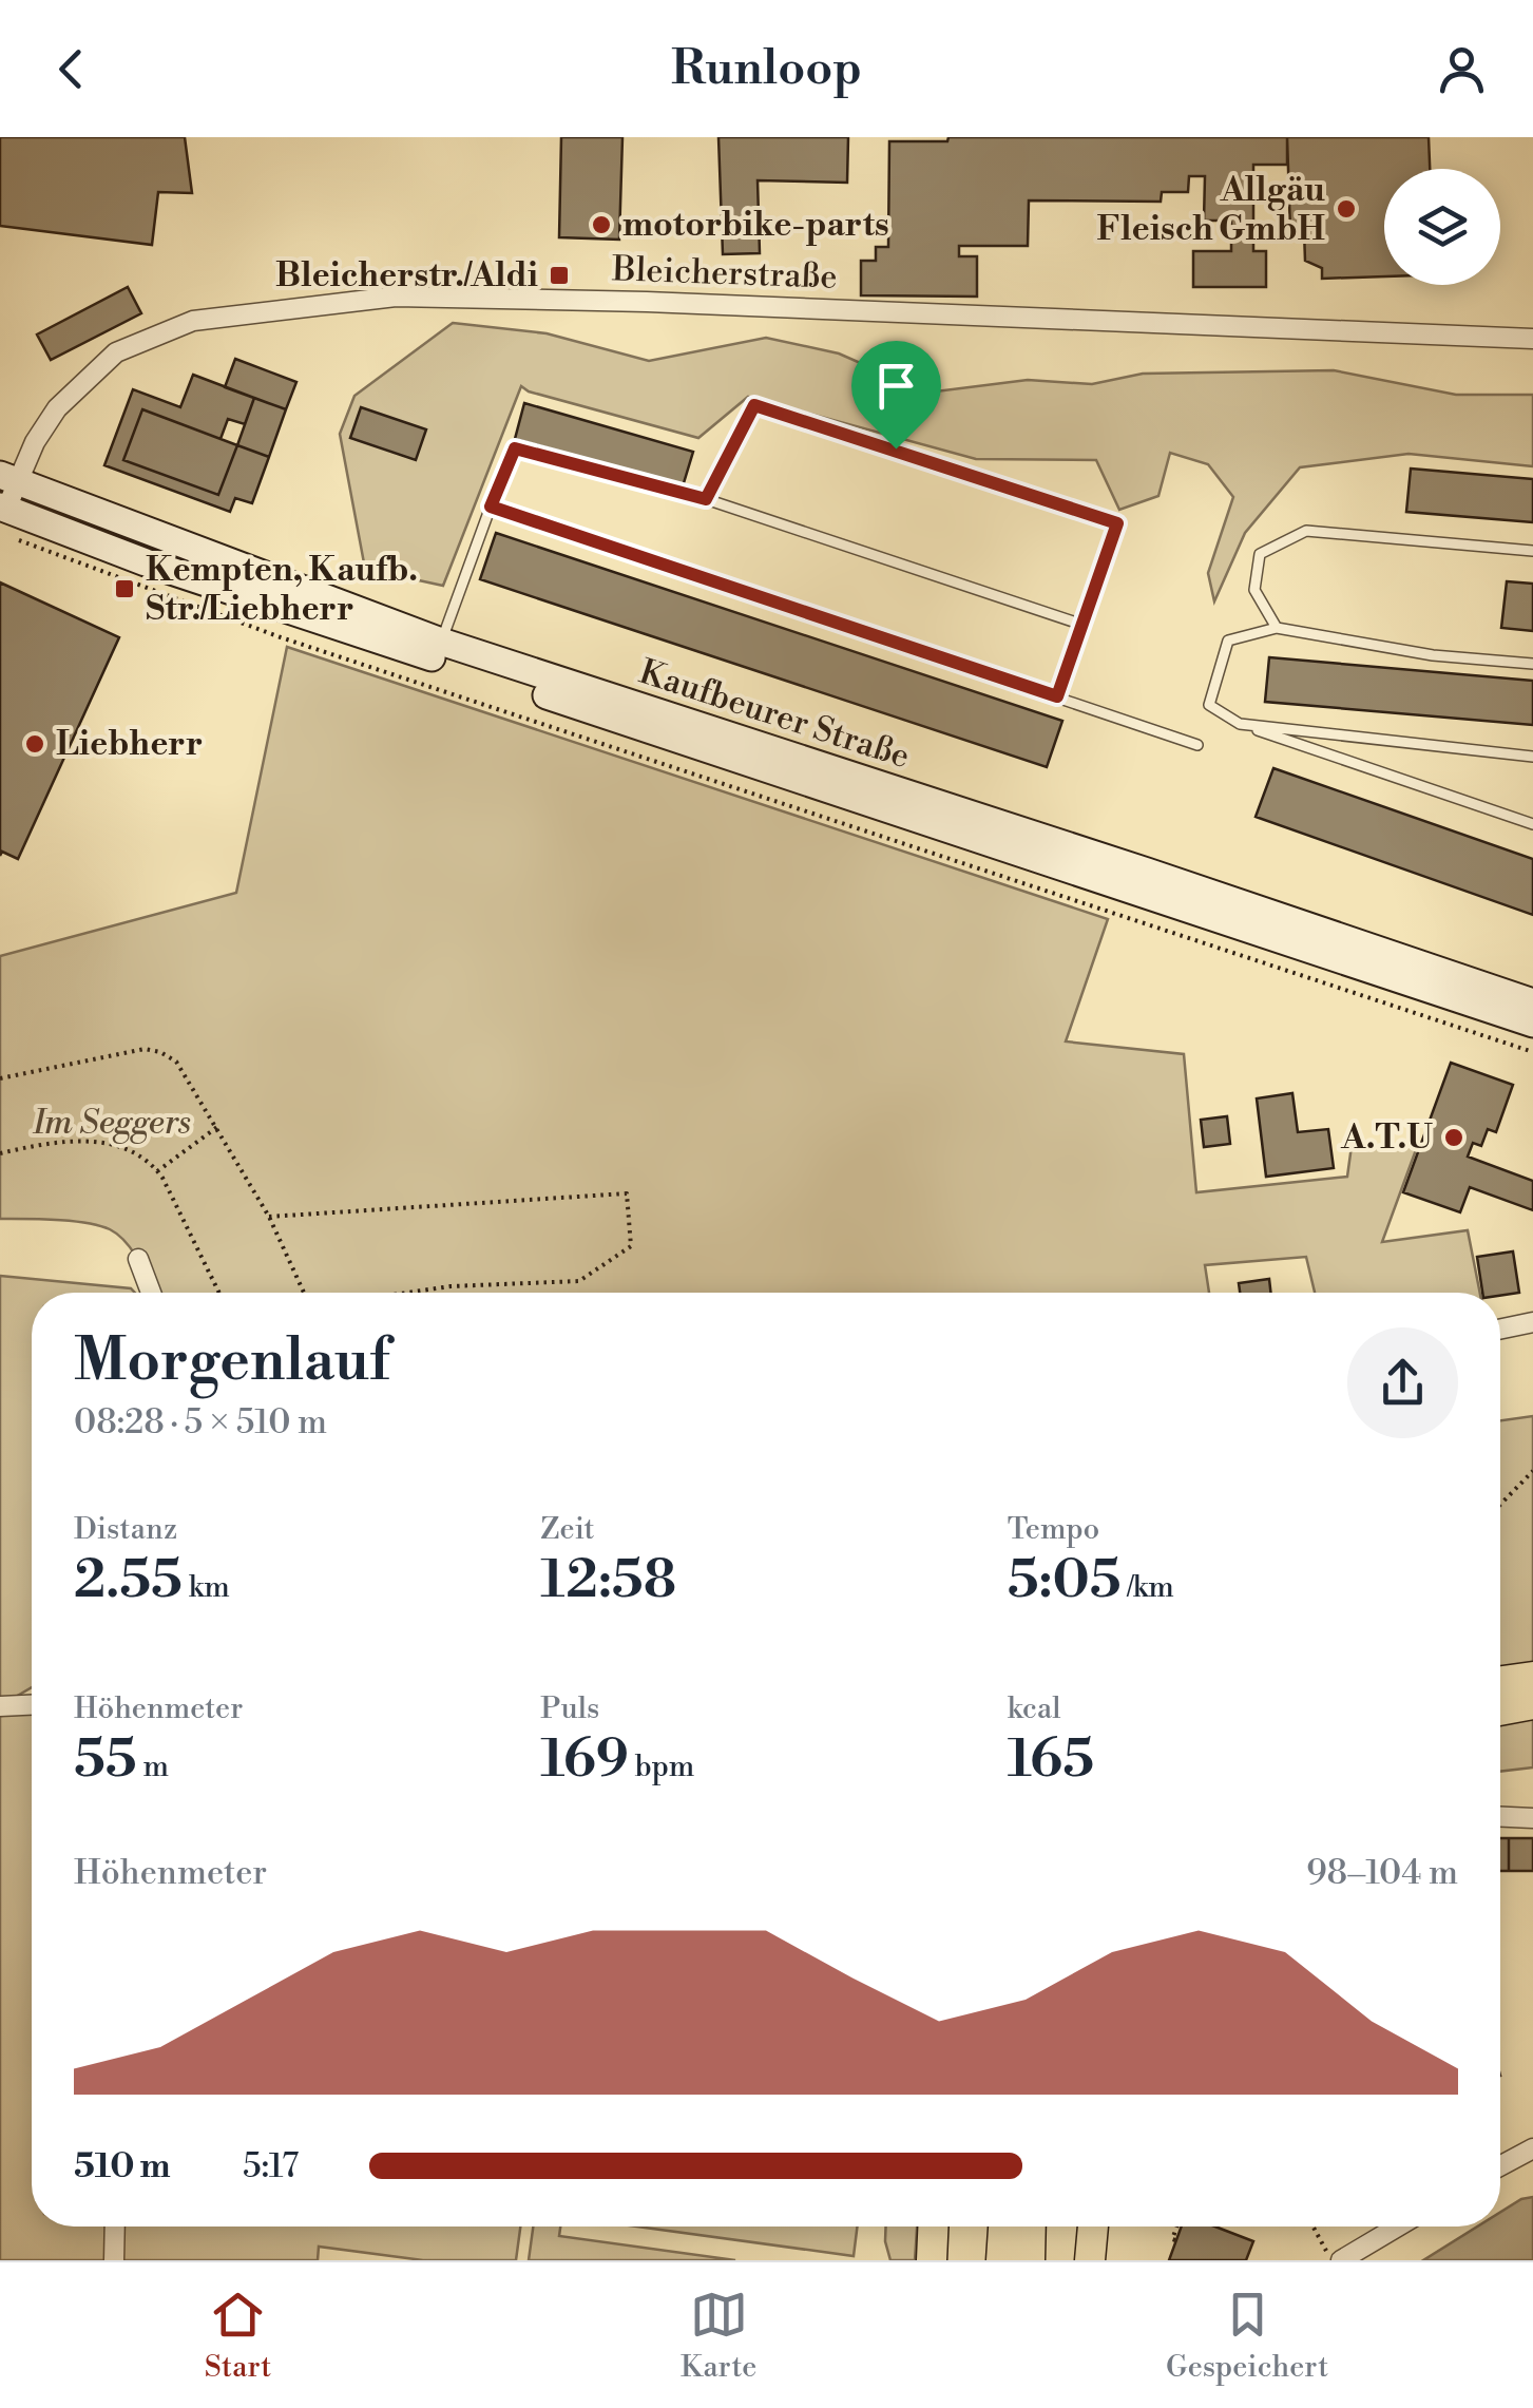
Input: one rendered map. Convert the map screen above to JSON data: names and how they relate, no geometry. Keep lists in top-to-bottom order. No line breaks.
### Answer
{"streets":{"main road":["Kaufbeurer Straße"],"street":["Bleicherstraße"]},"crossings":[["Bleicherstraße","Kaufbeurer Straße"]],"parks":["Im Seggers"],"places":{"other":["Allgäu Fleisch GmbH","motorbike-parts","Liebherr","A.T.U"],"transit":["Bleicherstr./Aldi","Kempten, Kaufb. Str./Liebherr"]},"page":{"header":"Runloop","heading":["Morgenlauf","08:28 · 5 × 510 m"],"stats":[["Distanz","2.55 km"],["Zeit","12:58"],["Tempo","5:05 /km"],["Höhenmeter","55 m"],["Puls","169 bpm"],["kcal","165"]],"chart":["Höhenmeter","98–104 m"],"list":[{"name":"510 m","note":"5:17"}],"tabs":["Start","Karte","Gespeichert"]}}
